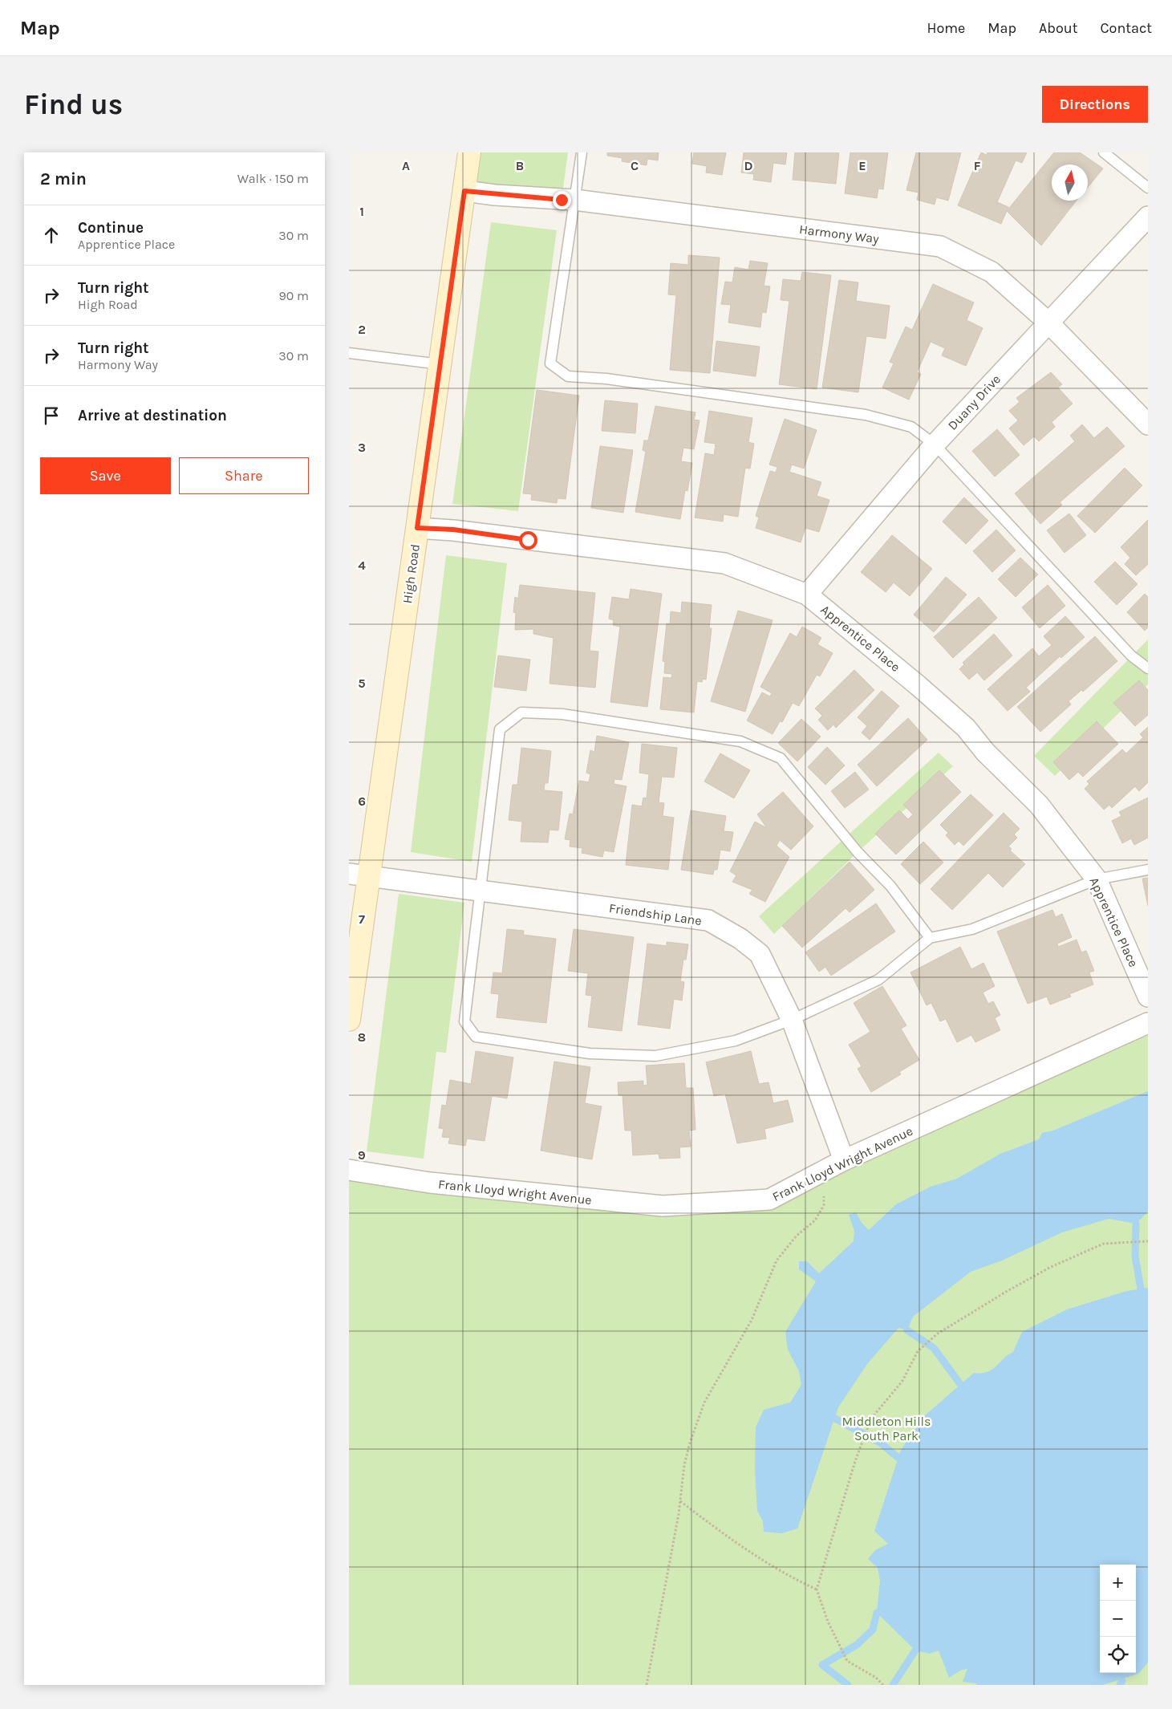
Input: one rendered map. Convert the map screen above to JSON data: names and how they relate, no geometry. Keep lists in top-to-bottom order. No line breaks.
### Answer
{"streets":{"street":["Harmony Way","Duany Drive","High Road","Apprentice Place","Friendship Lane","Frank Lloyd Wright Avenue"]},"crossings":[["Harmony Way","Duany Drive"],["Harmony Way","High Road"],["Duany Drive","Apprentice Place"],["High Road","Apprentice Place"],["High Road","Friendship Lane"],["Friendship Lane","Frank Lloyd Wright Avenue"]],"parks":["Middleton Hills South Park"],"north":"top","page":{"header":"Map","nav":["Home","Map","About","Contact"],"buttons":["Directions",["Save","Share"]],"title":"Find us","heading":["2 min","Walk · 150 m"],"list":[["Continue","Apprentice Place","30 m"],["Turn right","High Road","90 m"],["Turn right","Harmony Way","30 m"],"Arrive at destination"],"map_buttons":["+","−"]},"grid":{"columns":["A","B","C","D","E","F"],"rows":["1","2","3","4","5","6","7","8","9"]}}
